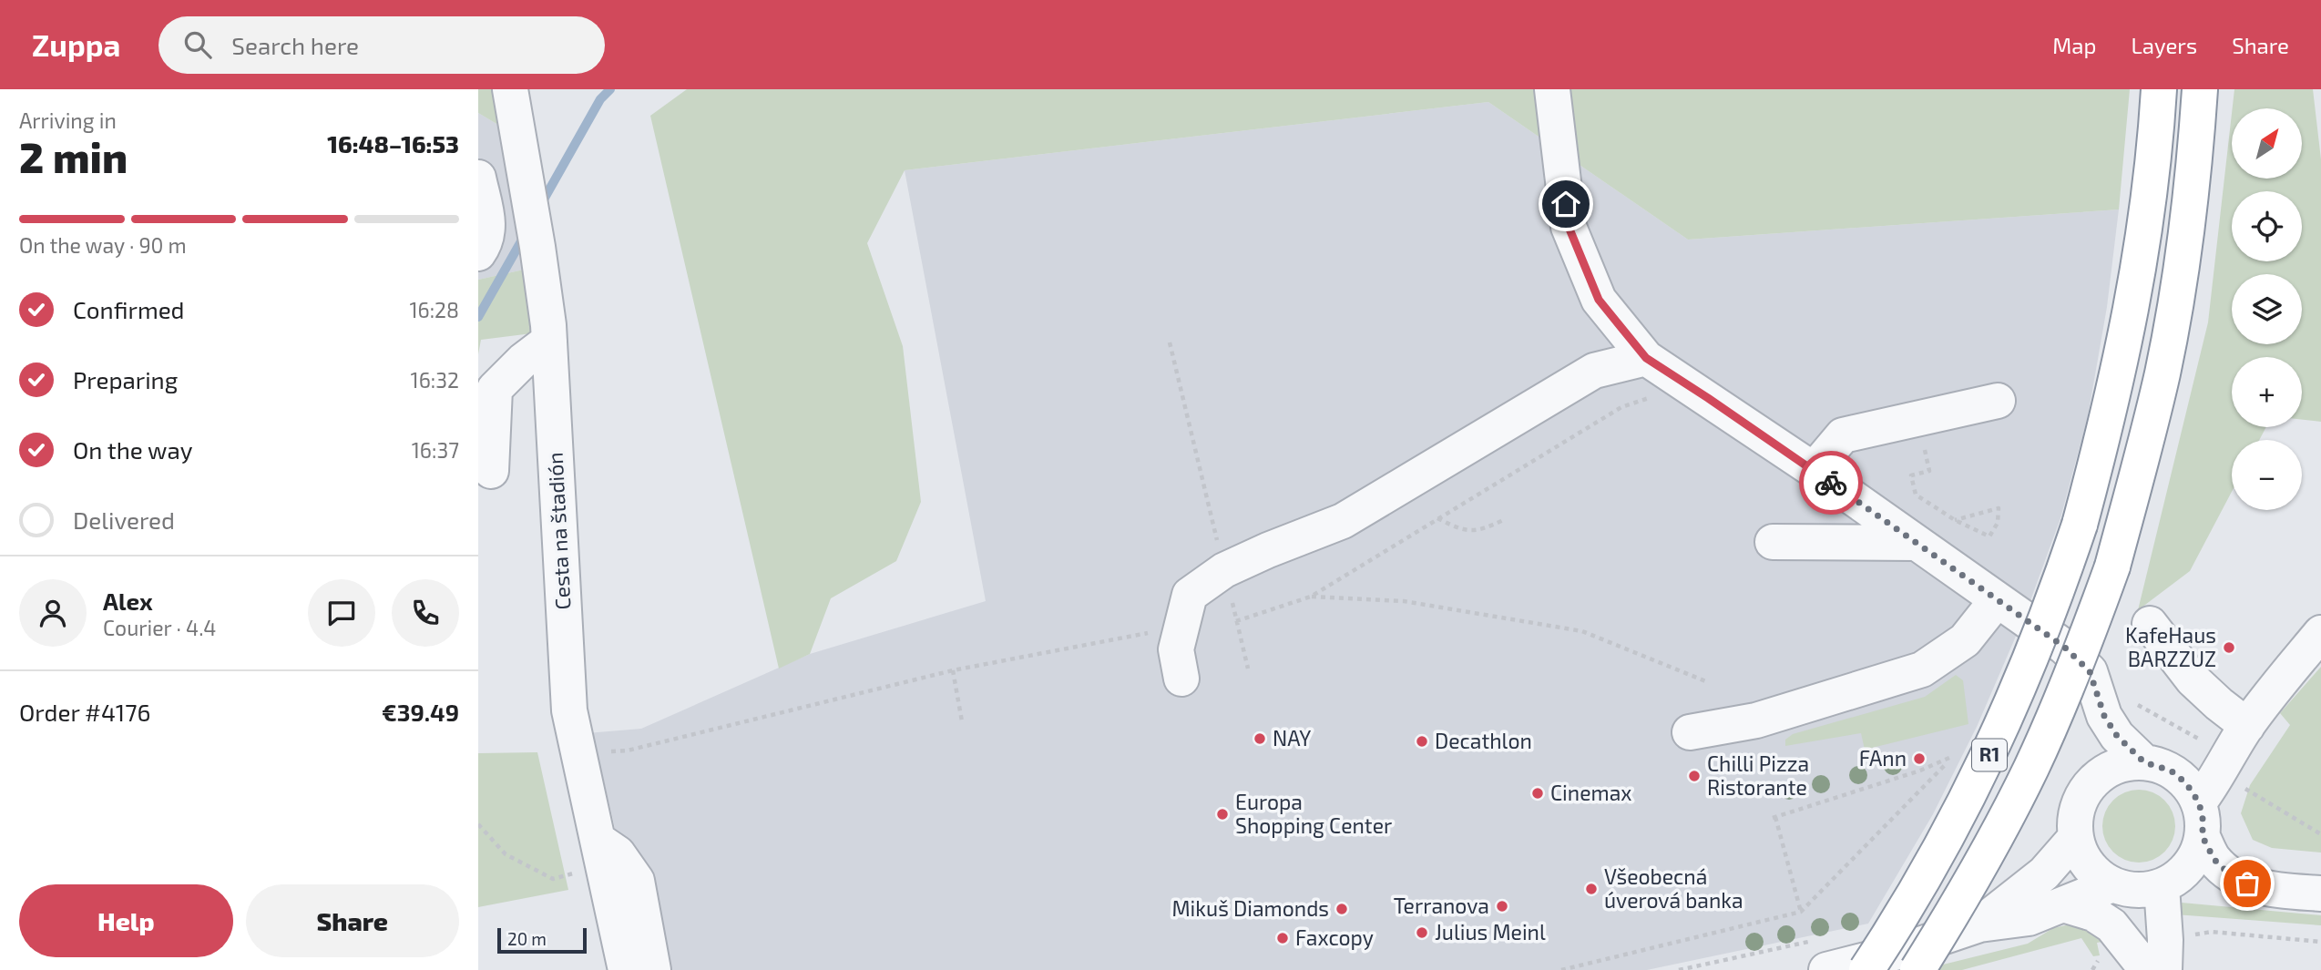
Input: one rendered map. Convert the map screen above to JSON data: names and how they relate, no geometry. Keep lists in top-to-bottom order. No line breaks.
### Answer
{"streets":{"highway":["R1"],"street":["Cesta na štadión"]},"places":["KafeHaus BARZZUZ","NAY","Decathlon","FAnn","Chilli Pizza Ristorante","Cinemax","Europa Shopping Center","Všeobecná úverová banka","Terranova","Mikuš Diamonds","Julius Meinl","Faxcopy"],"scale_bar":"20 m","north":"top right","page":{"header":"Zuppa","search":"Search here","nav":["Map","Layers","Share"],"heading":["2 min","Arriving in","16:48–16:53"],"panel":["Alex","Courier · 4.4","Order #4176","€39.49"],"map_buttons":["+","−"],"bar":"On the way · 90 m","list":[["Confirmed","16:28"],["Preparing","16:32"],["On the way","16:37"],"Delivered"],"buttons":["Help","Share"],"scale":"20 m"}}
